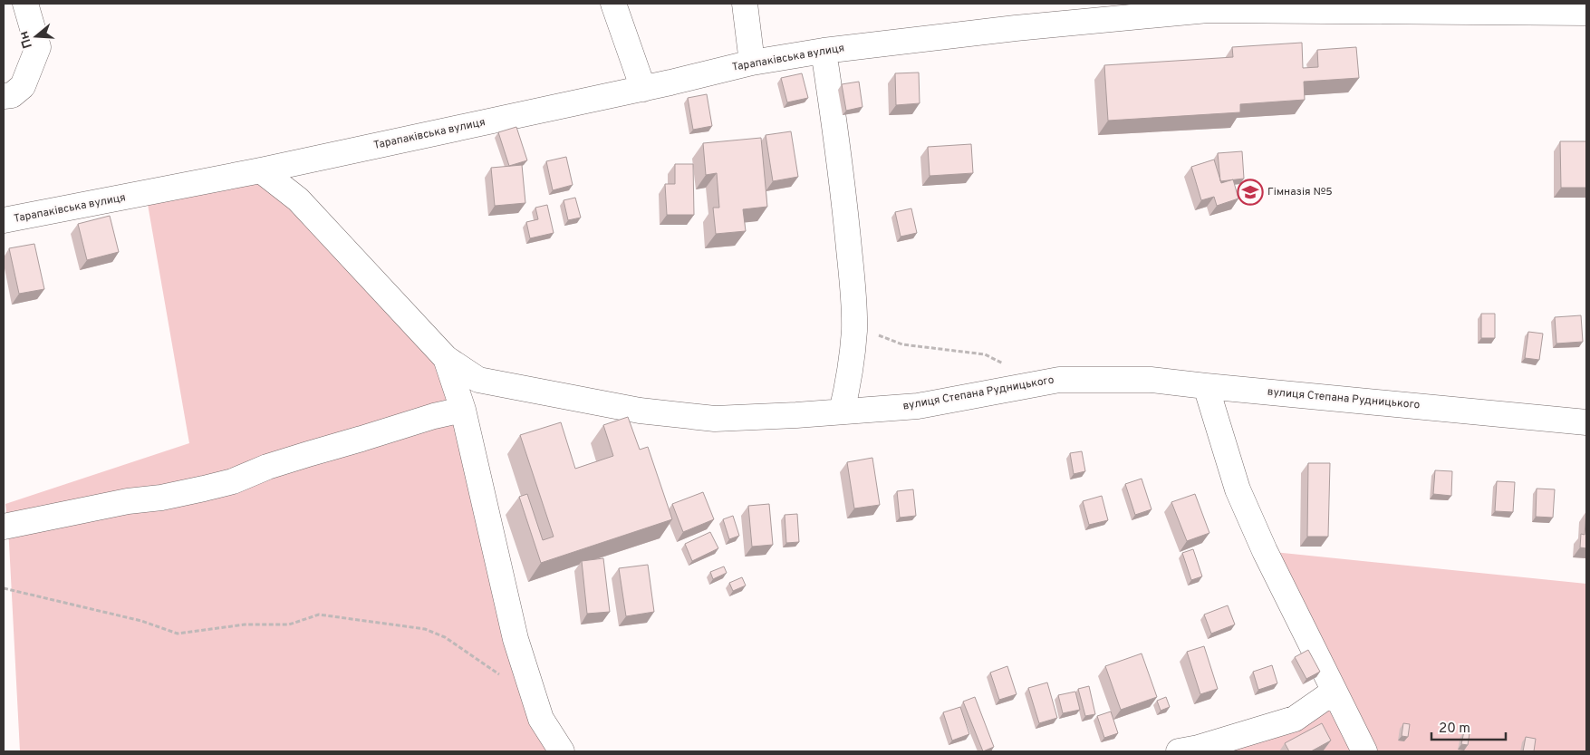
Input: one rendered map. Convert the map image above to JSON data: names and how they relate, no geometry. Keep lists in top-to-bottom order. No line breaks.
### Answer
{"streets":{"street":["Тарапаківська вулиця","вулиця Степана Рудницького"]},"places":{"school or university":["Гімназія №5"]},"scale_bar":"20 m","north":"left"}
